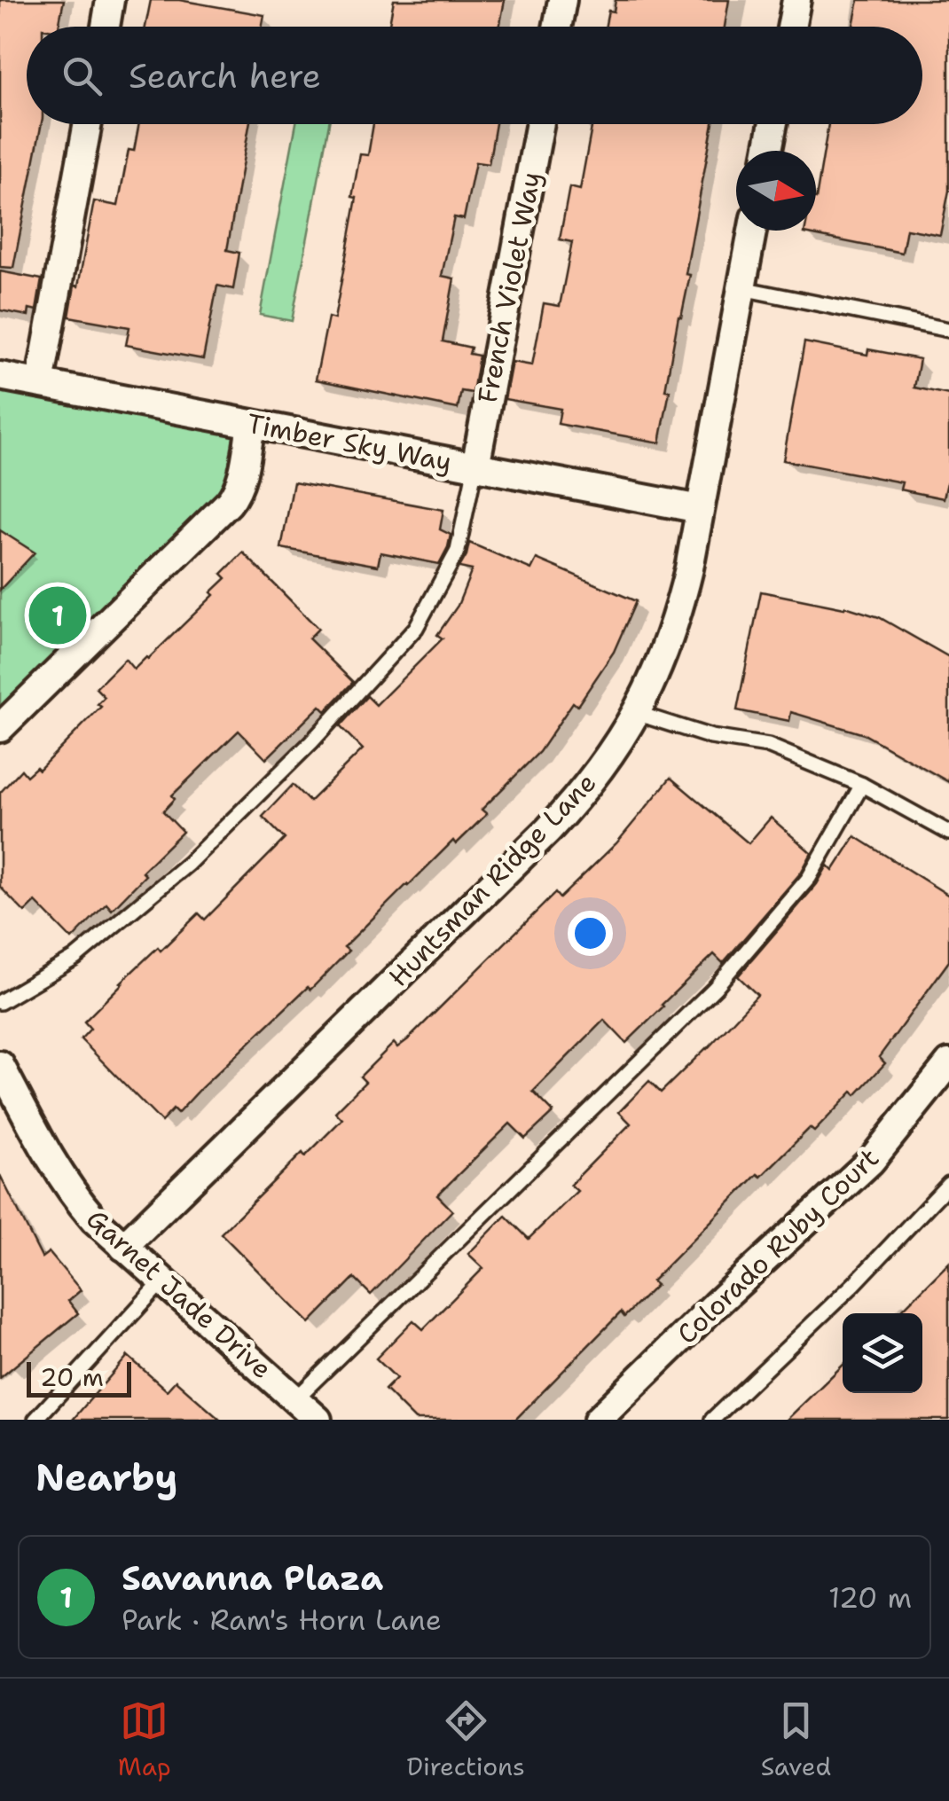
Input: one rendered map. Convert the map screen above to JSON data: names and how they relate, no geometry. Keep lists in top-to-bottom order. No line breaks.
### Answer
{"streets":{"street":["French Violet Way","Timber Sky Way","Huntsman Ridge Lane","Colorado Ruby Court","Garnet Jade Drive"]},"crossings":[["French Violet Way","Timber Sky Way"],["Timber Sky Way","Huntsman Ridge Lane"],["Huntsman Ridge Lane","Garnet Jade Drive"]],"scale_bar":"20 m","north":"right","page":{"search":"Search here","pins":"1","scale":"20 m","heading":"Nearby","list":[{"mark":"1","name":"Savanna Plaza","note":"Park · Ram's Horn Lane","value":"120 m"}],"nav":["Map","Directions","Saved"]}}
